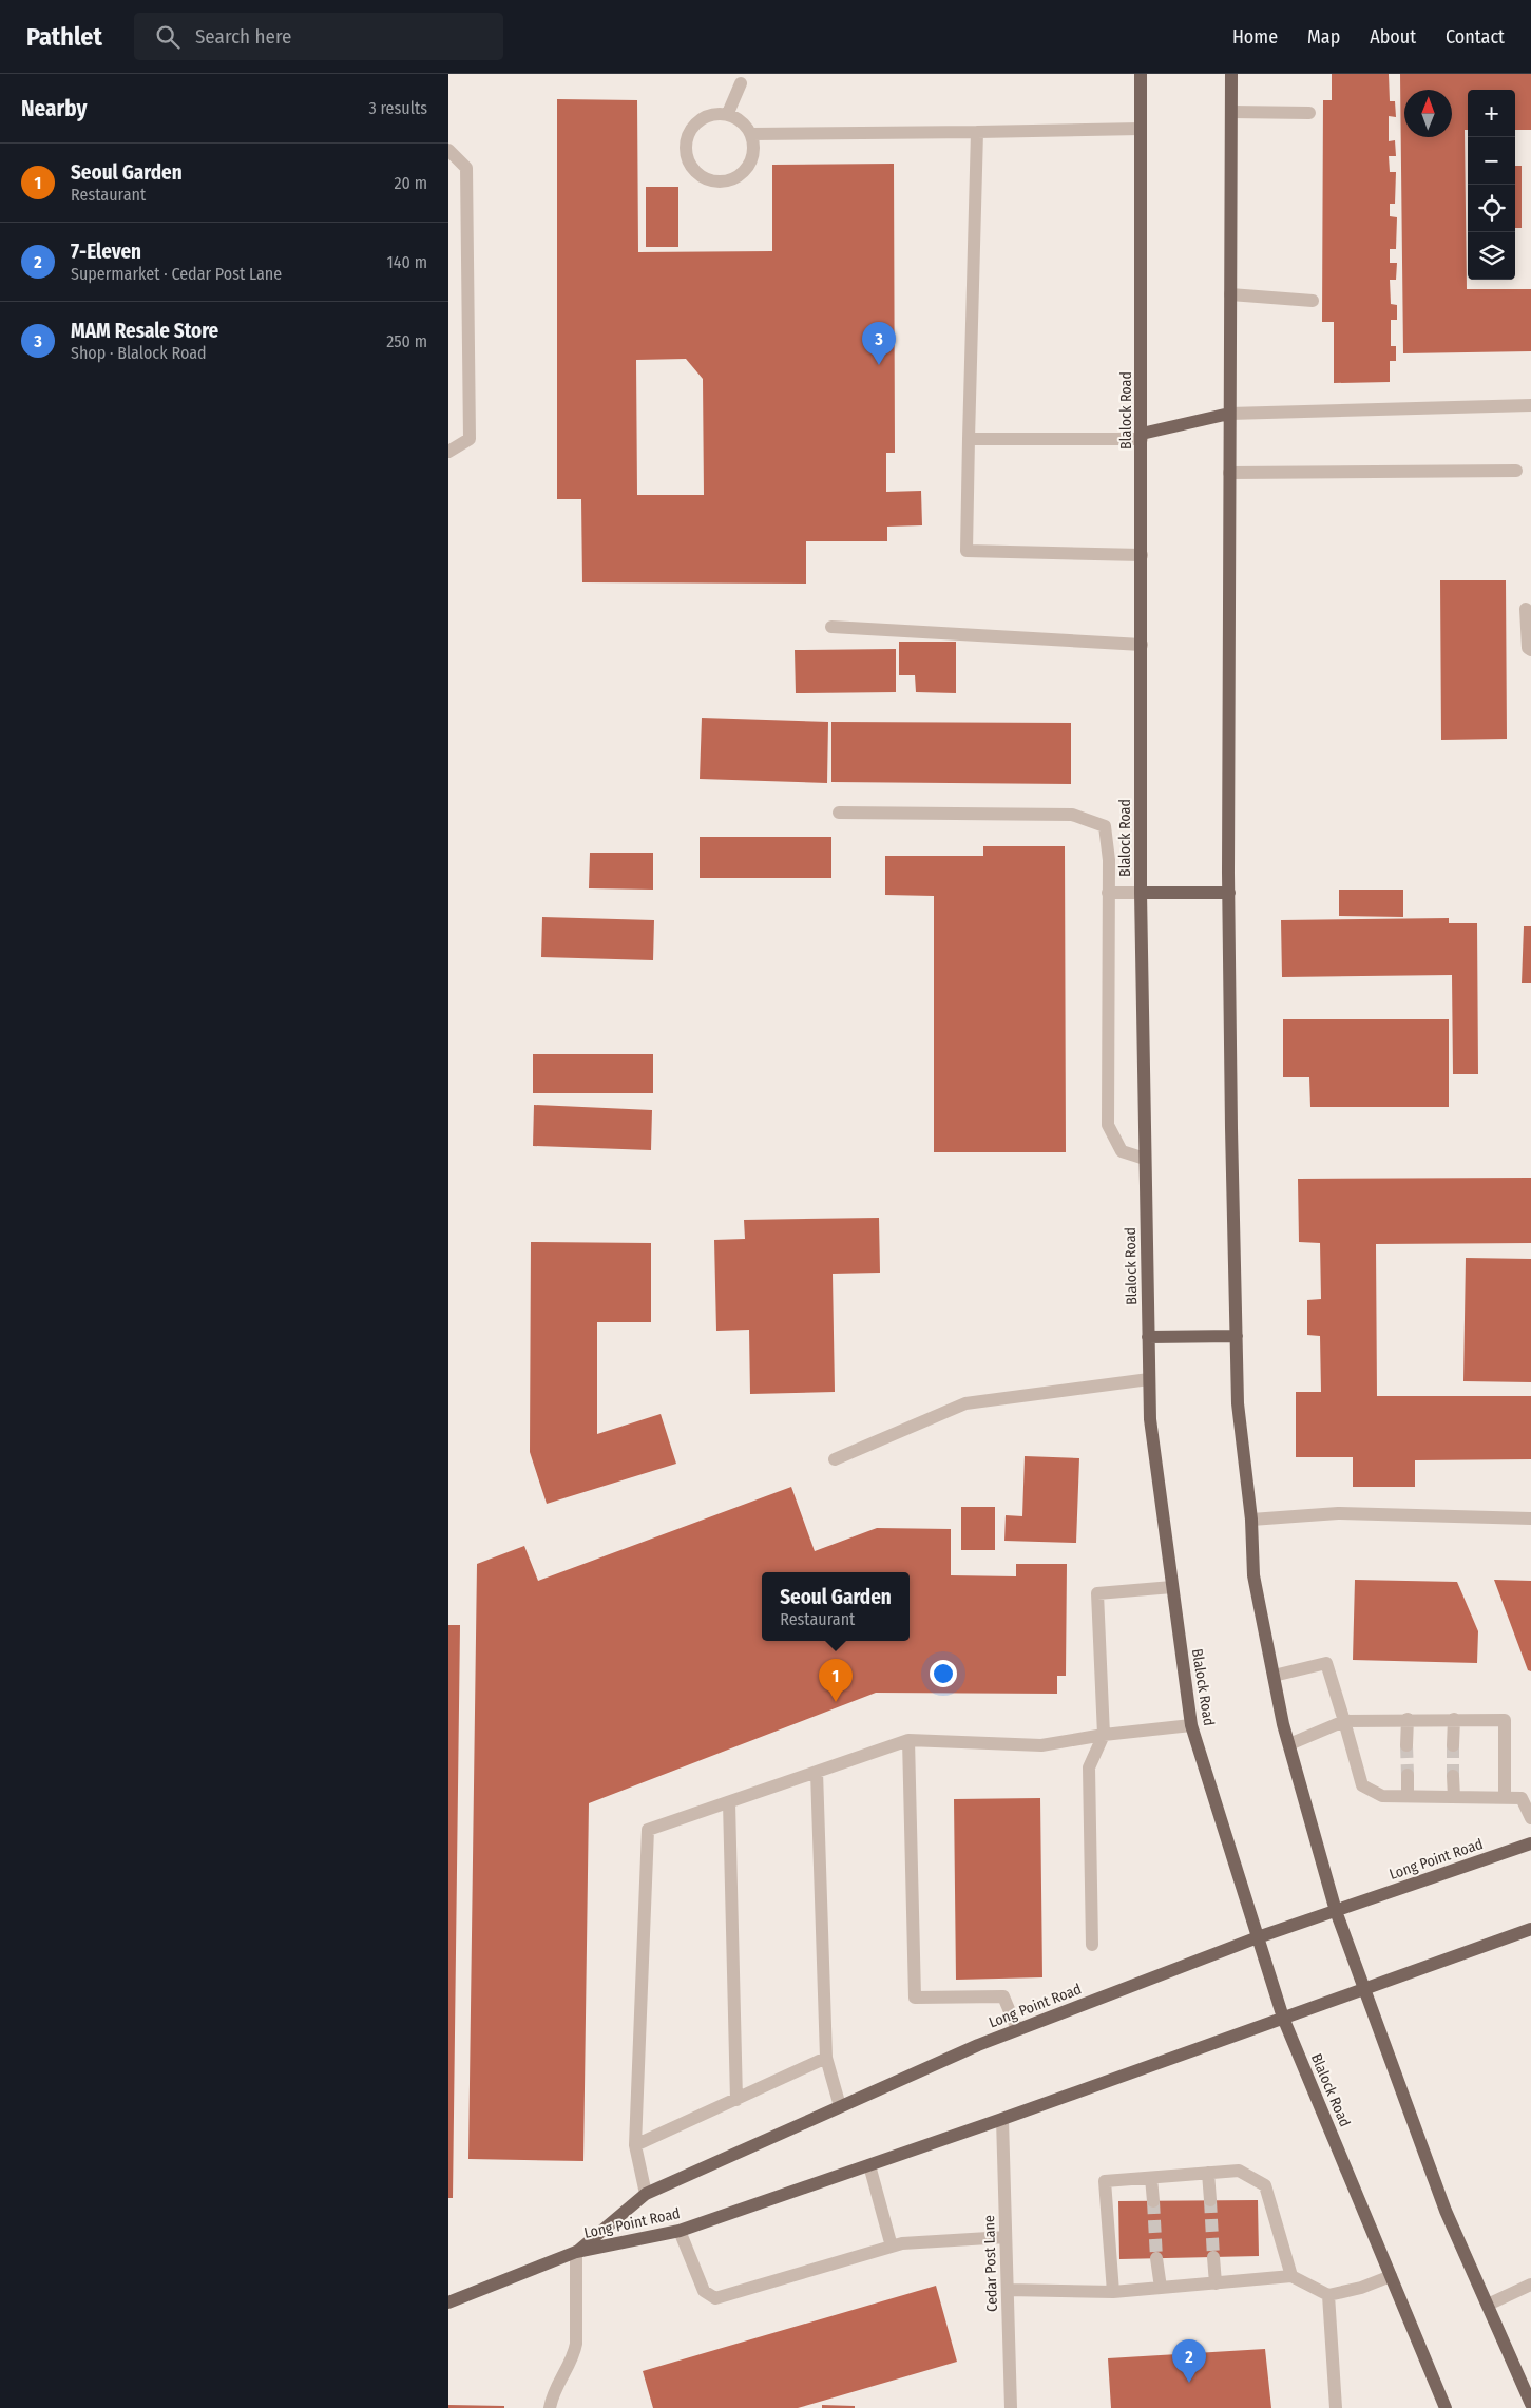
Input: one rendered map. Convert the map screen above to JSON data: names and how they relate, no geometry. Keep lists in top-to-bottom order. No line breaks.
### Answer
{"streets":{"main road":["Blalock Road","Long Point Road"],"street":["Cedar Post Lane"]},"crossings":[["Blalock Road","Long Point Road"],["Long Point Road","Cedar Post Lane"]],"north":"top","page":{"header":"Pathlet","search":"Search here","nav":["Home","Map","About","Contact"],"heading":["Nearby","3 results"],"map_buttons":["+","−"],"list":[{"mark":"1","name":"Seoul Garden","note":"Restaurant","value":"20 m"},{"mark":"2","name":"7-Eleven","note":"Supermarket · Cedar Post Lane","value":"140 m"},{"mark":"3","name":"MAM Resale Store","note":"Shop · Blalock Road","value":"250 m"}],"pins":["3","1","2"],"popup":["Seoul Garden","Restaurant"]}}
